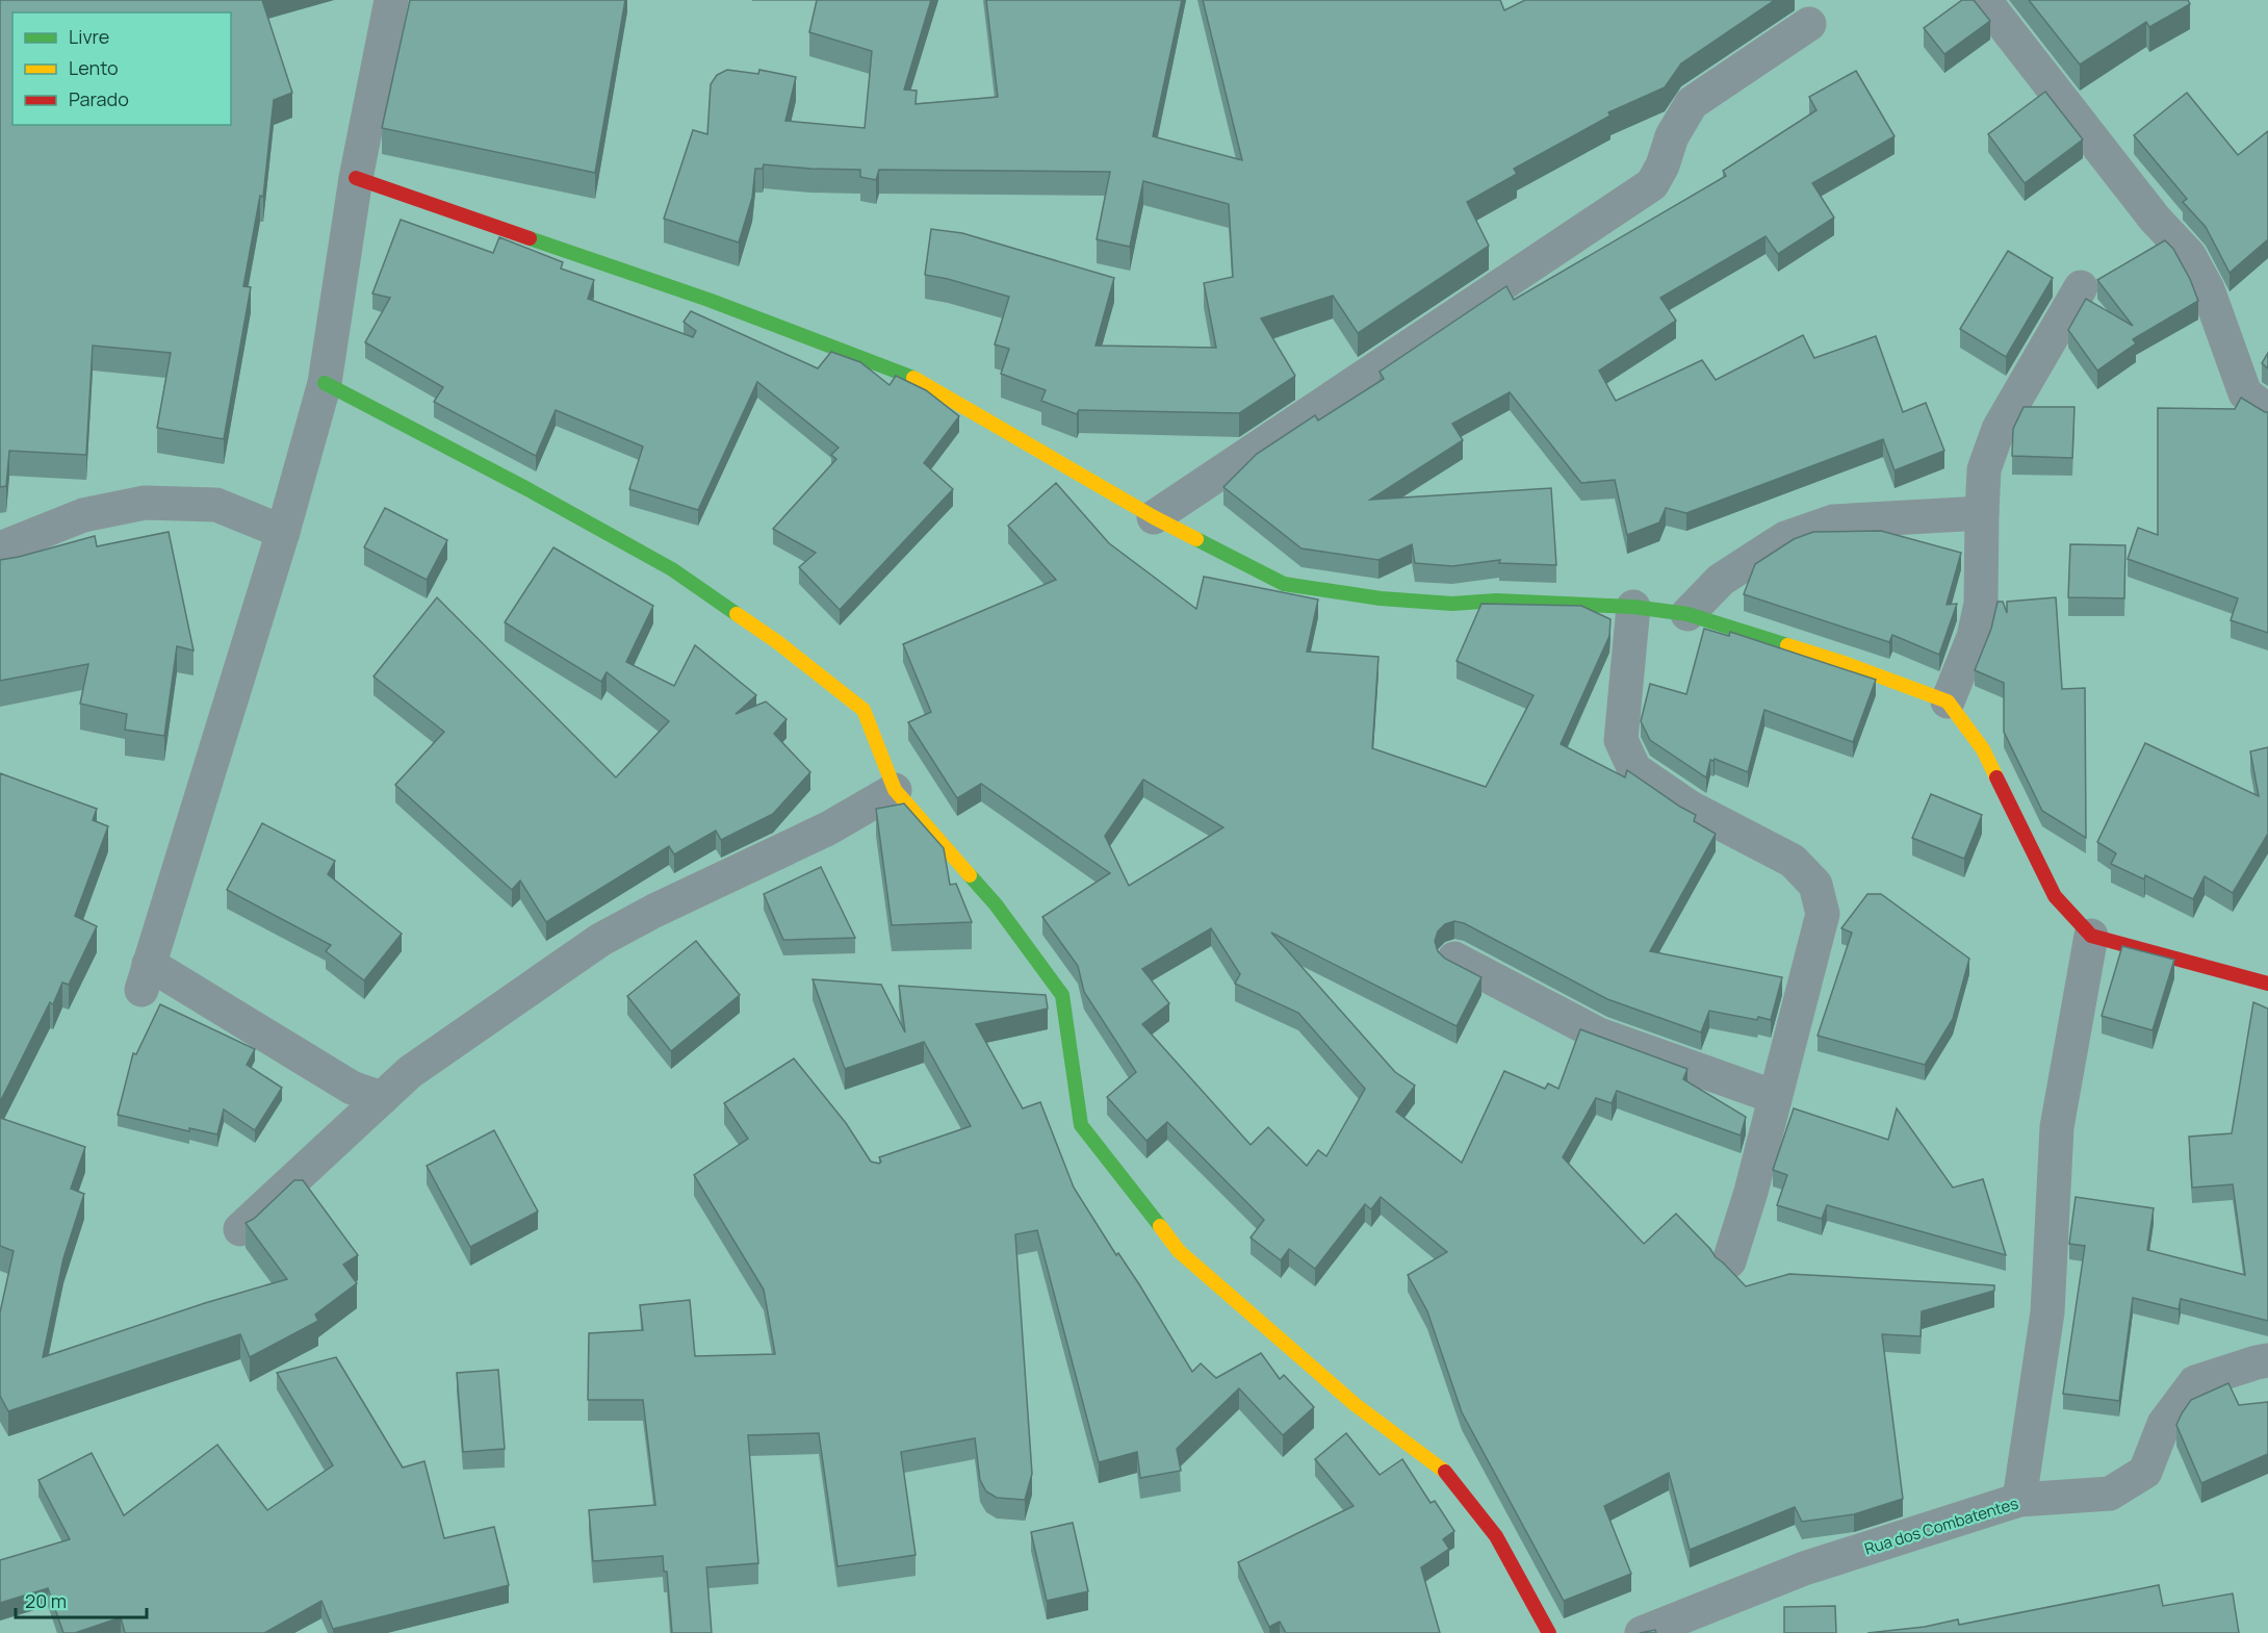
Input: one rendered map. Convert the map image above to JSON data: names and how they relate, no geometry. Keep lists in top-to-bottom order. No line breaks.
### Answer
{"streets":{"street":["Rua dos Combatentes"]},"legend":["Livre","Lento","Parado"],"scale_bar":"20 m"}
